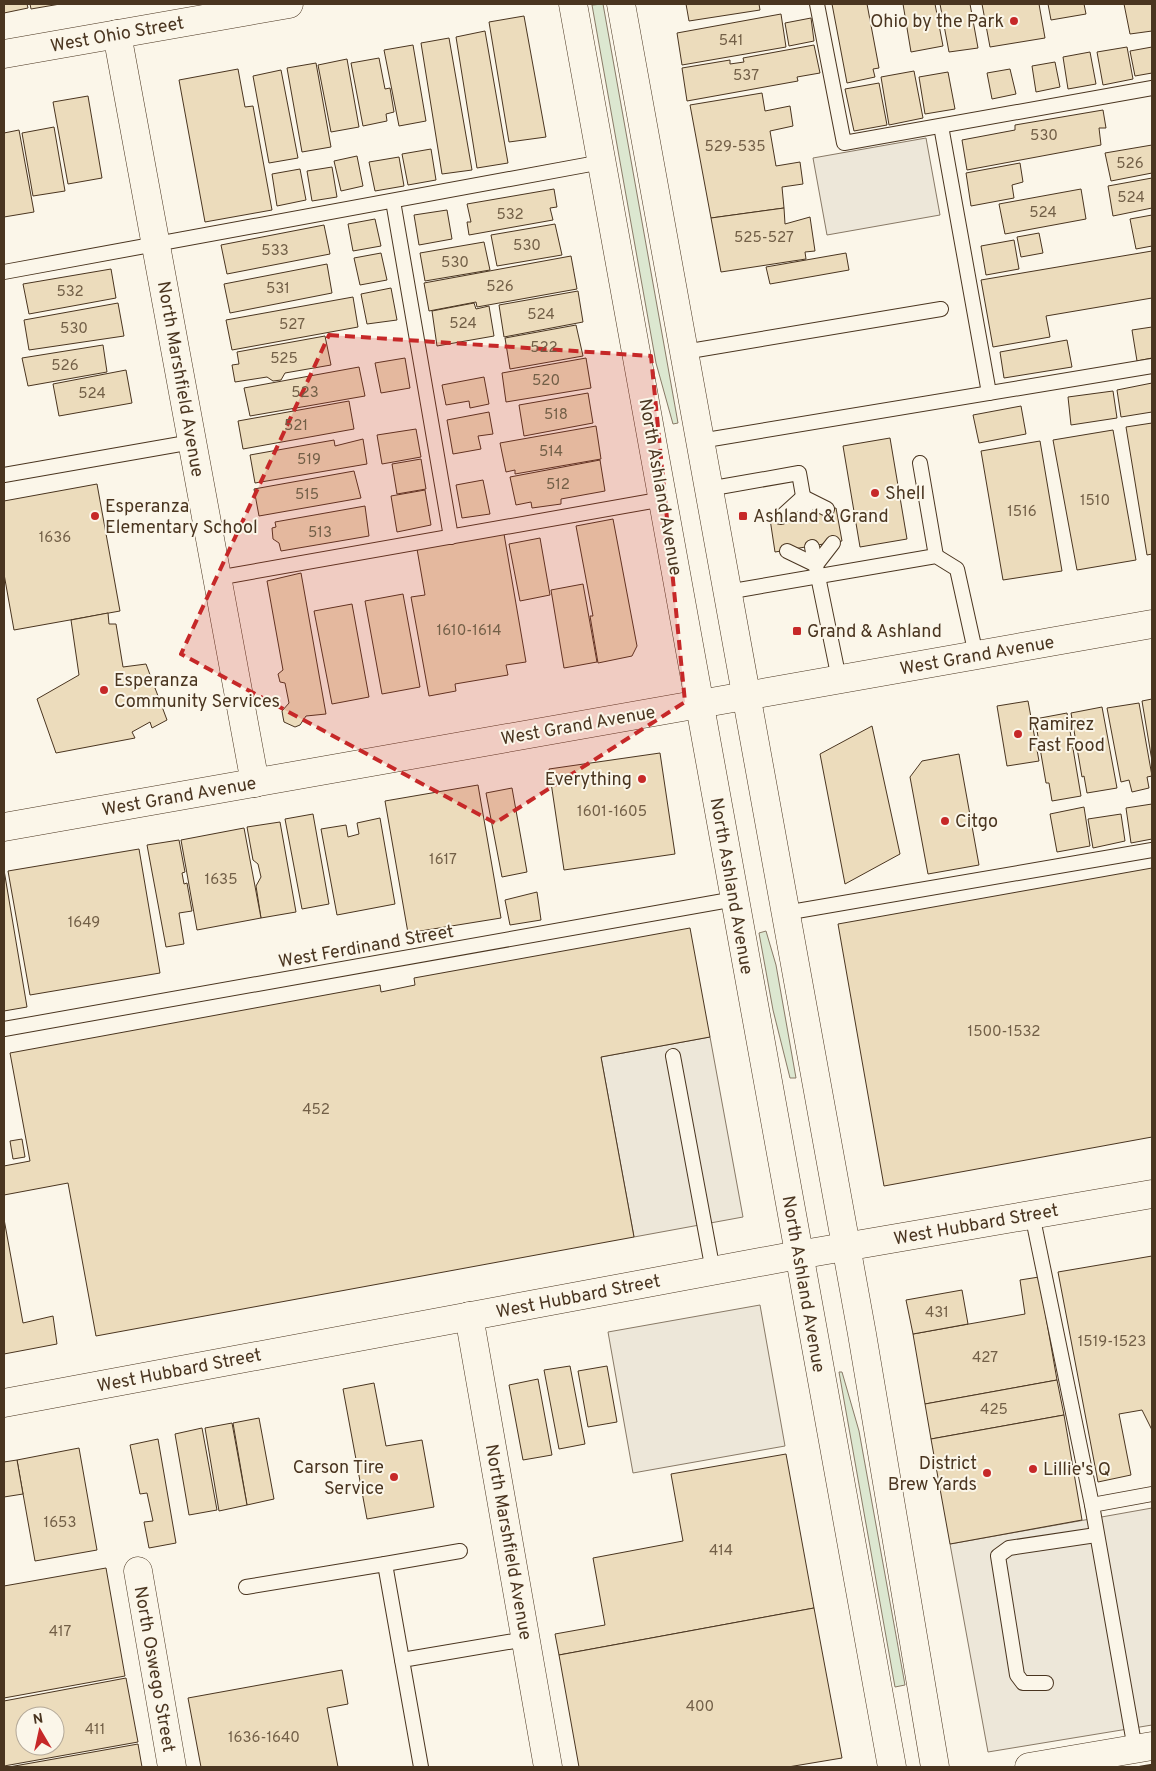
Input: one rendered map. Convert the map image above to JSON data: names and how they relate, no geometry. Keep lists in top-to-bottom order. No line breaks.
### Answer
{"streets":{"main road":["West Ohio Street","North Marshfield Avenue","North Ashland Avenue","West Grand Avenue","West Hubbard Street","North Oswego Street"],"lane":["West Ferdinand Street"]},"crossings":[["West Ohio Street","North Marshfield Avenue"],["North Marshfield Avenue","West Grand Avenue"],["North Marshfield Avenue","West Hubbard Street"],["North Ashland Avenue","West Grand Avenue"],["North Ashland Avenue","West Ferdinand Street"],["North Ashland Avenue","West Hubbard Street"]],"places":{"other":["Ohio by the Park","Shell","Esperanza Elementary School","Esperanza Community Services","Ramirez Fast Food","Everything","Citgo","Lillie's Q","District Brew Yards","Carson Tire Service"],"transit":["Ashland & Grand","Grand & Ashland"]},"house_numbers":["541","537","530","529-535","526","524","524","532","525-527","530","533","530","526","531","532","524","524","527","530","522","525","526","520","523","524","518","521","514","519","512","515","1510","1516","513","1636","1610-1614","1601-1605","1617","1635","1649","1500-1532","452","431","1519-1523","427","425","1653","414","417","400","411","1636-1640"],"north":"top"}
